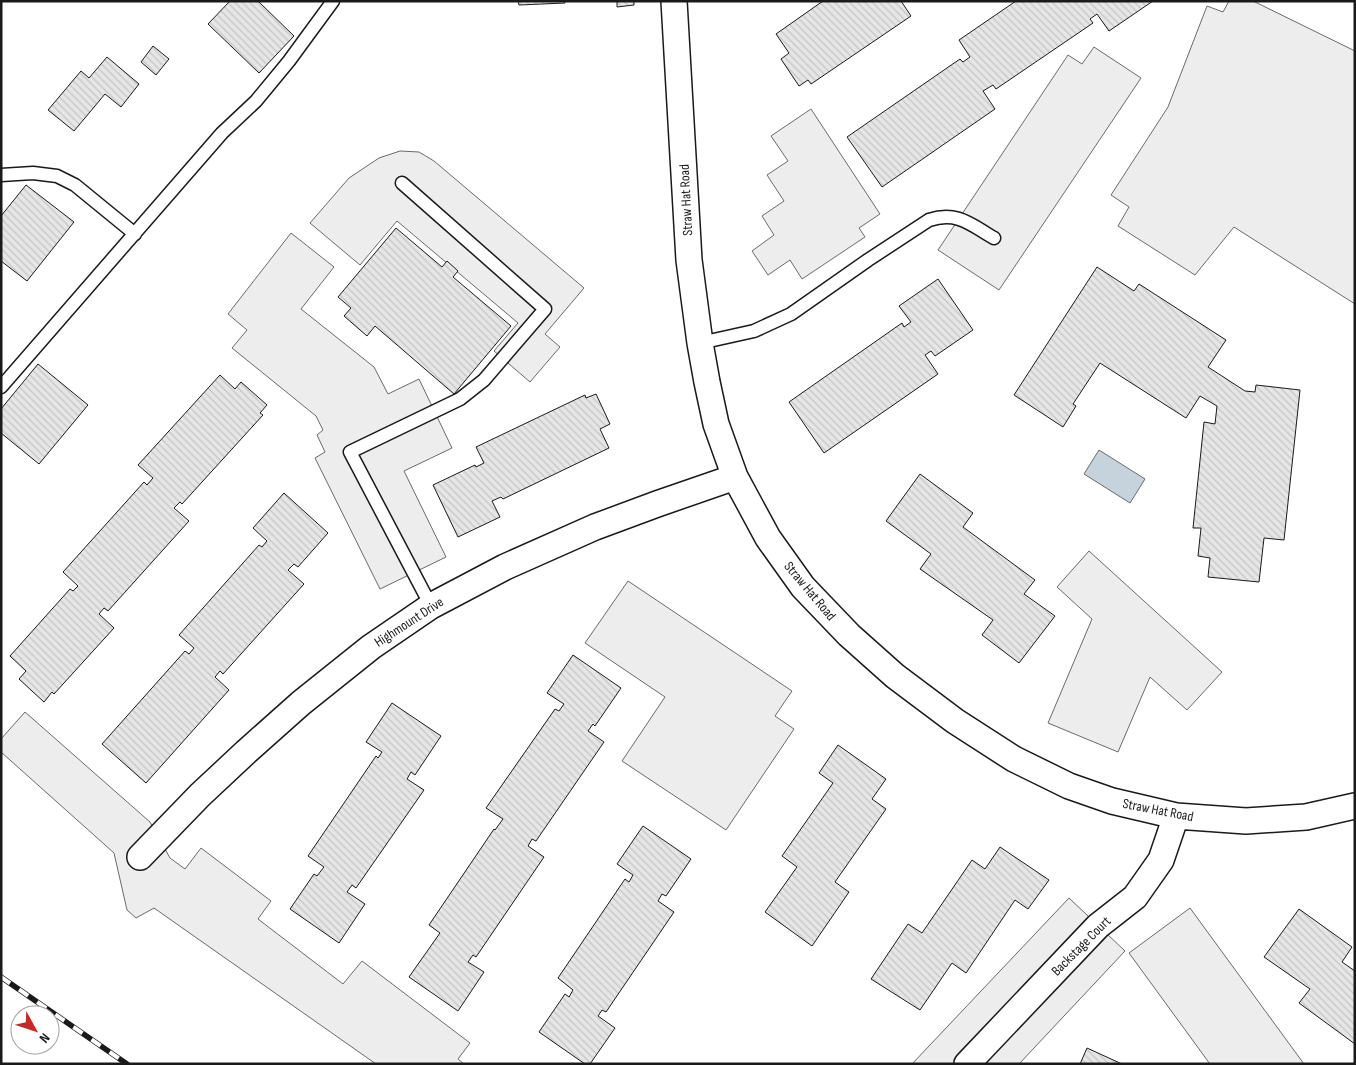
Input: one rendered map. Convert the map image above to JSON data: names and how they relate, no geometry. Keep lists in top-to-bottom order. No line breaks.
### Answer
{"streets":{"street":["Straw Hat Road","Highmount Drive","Backstage Court"]},"crossings":[["Straw Hat Road","Highmount Drive"],["Straw Hat Road","Backstage Court"]],"north":"bottom right"}
